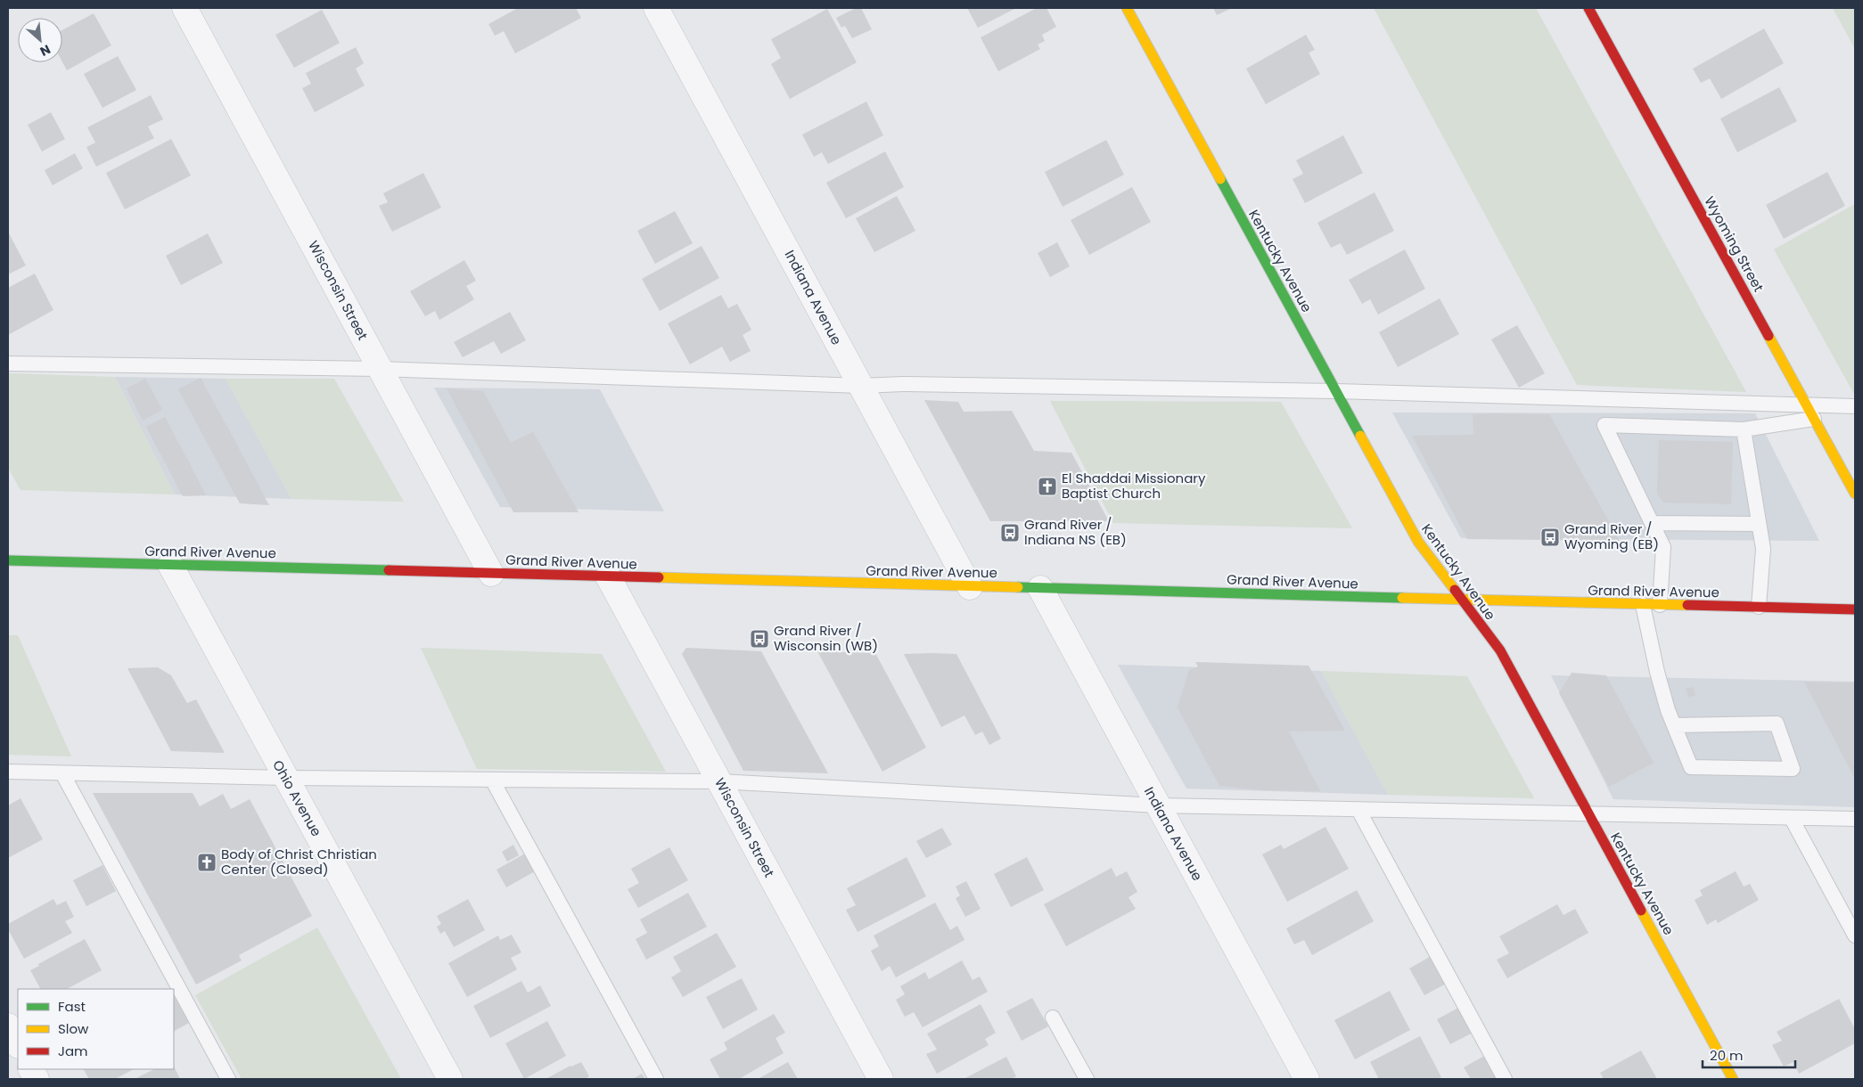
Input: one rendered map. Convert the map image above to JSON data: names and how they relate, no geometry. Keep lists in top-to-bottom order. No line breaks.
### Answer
{"streets":{"main road":["Wyoming Street","Kentucky Avenue","Grand River Avenue"],"street":["Wisconsin Street","Indiana Avenue","Ohio Avenue"]},"crossings":[["Kentucky Avenue","Grand River Avenue"],["Wisconsin Street","Grand River Avenue"],["Indiana Avenue","Grand River Avenue"],["Grand River Avenue","Ohio Avenue"]],"places":{"church":["El Shaddai Missionary Baptist Church","Body of Christ Christian Center (Closed)"],"bus stop":["Grand River / Indiana NS (EB)","Grand River / Wyoming (EB)","Grand River / Wisconsin (WB)"]},"legend":["Fast","Slow","Jam"],"scale_bar":"20 m","north":"bottom right"}
